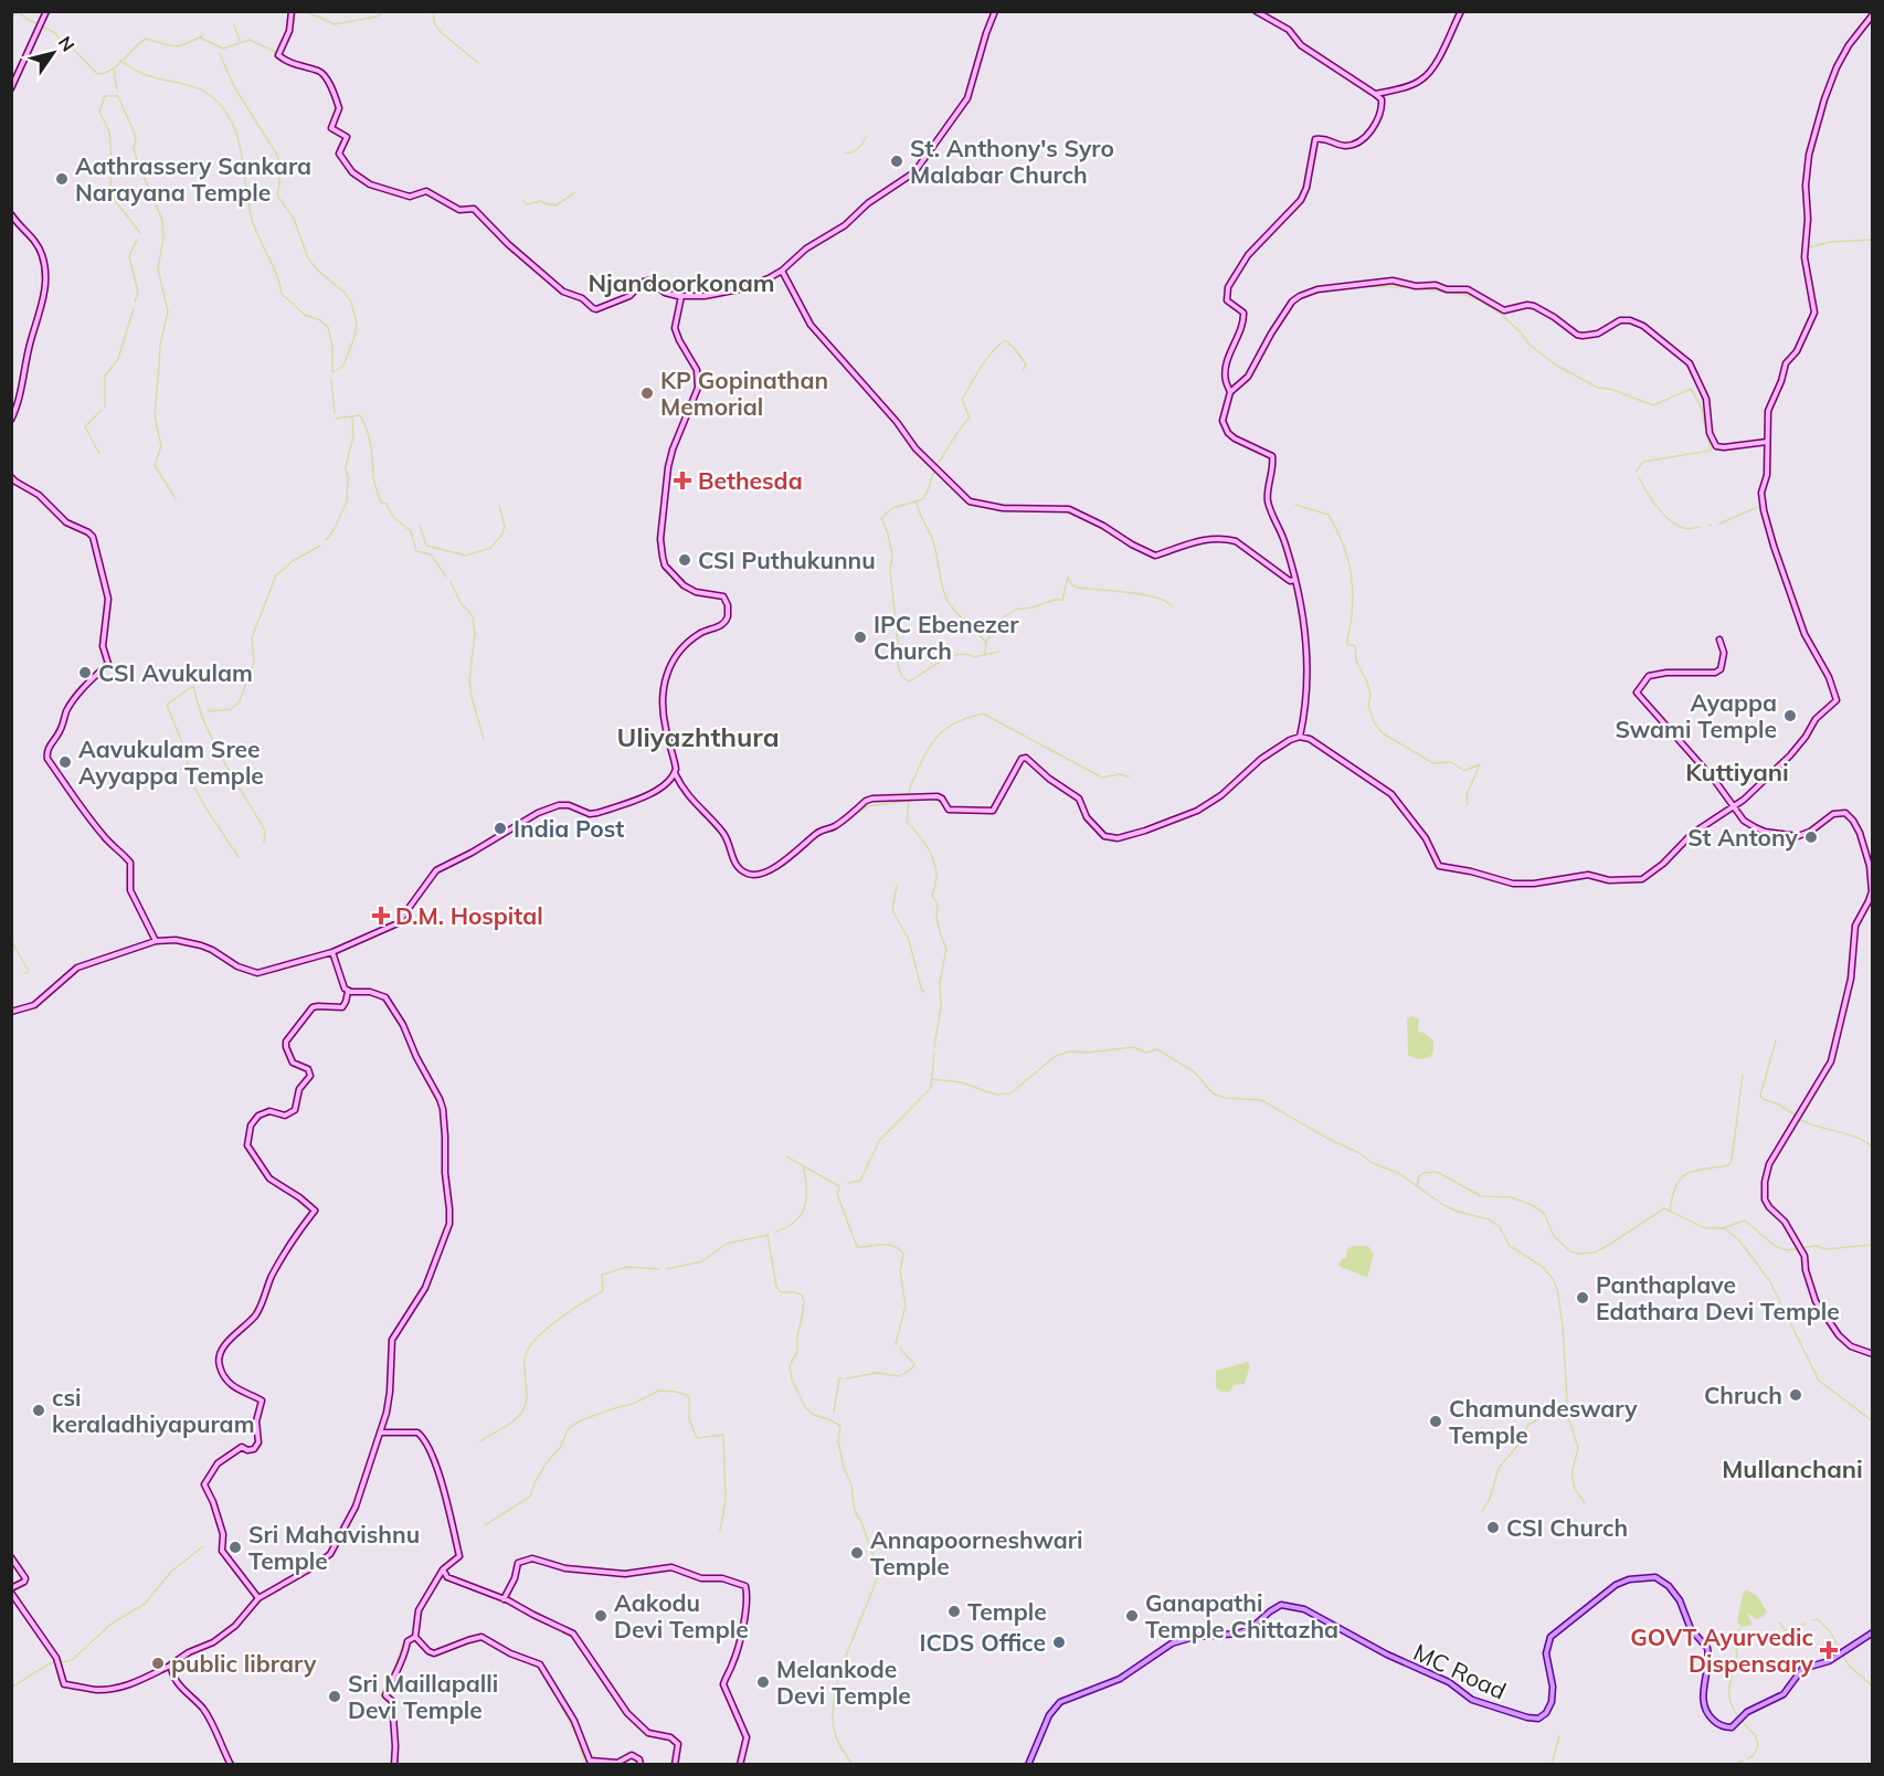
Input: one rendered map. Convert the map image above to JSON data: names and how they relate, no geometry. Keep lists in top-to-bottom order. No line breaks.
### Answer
{"streets":{"main road":["MC Road"]},"districts":["Njandoorkonam","Uliyazhthura","Kuttiyani","Mullanchani"],"places":{"other":["St. Anthony's Syro Malabar Church","Aathrassery Sankara Narayana Temple","KP Gopinathan Memorial","CSI Puthukunnu","IPC Ebenezer Church","CSI Avukulam","Ayappa Swami Temple","Aavukulam Sree Ayyappa Temple","India Post","St Antony","Panthaplave Edathara Devi Temple","Chruch","csi keraladhiyapuram","Chamundeswary Temple","CSI Church","Sri Mahavishnu Temple","Annapoorneshwari Temple","Temple","Aakodu Devi Temple","Ganapathi Temple Chittazha","ICDS Office","public library","Melankode Devi Temple","Sri Maillapalli Devi Temple"],"health":["Bethesda","D.M. Hospital","GOVT Ayurvedic Dispensary"]},"north":"top right"}
